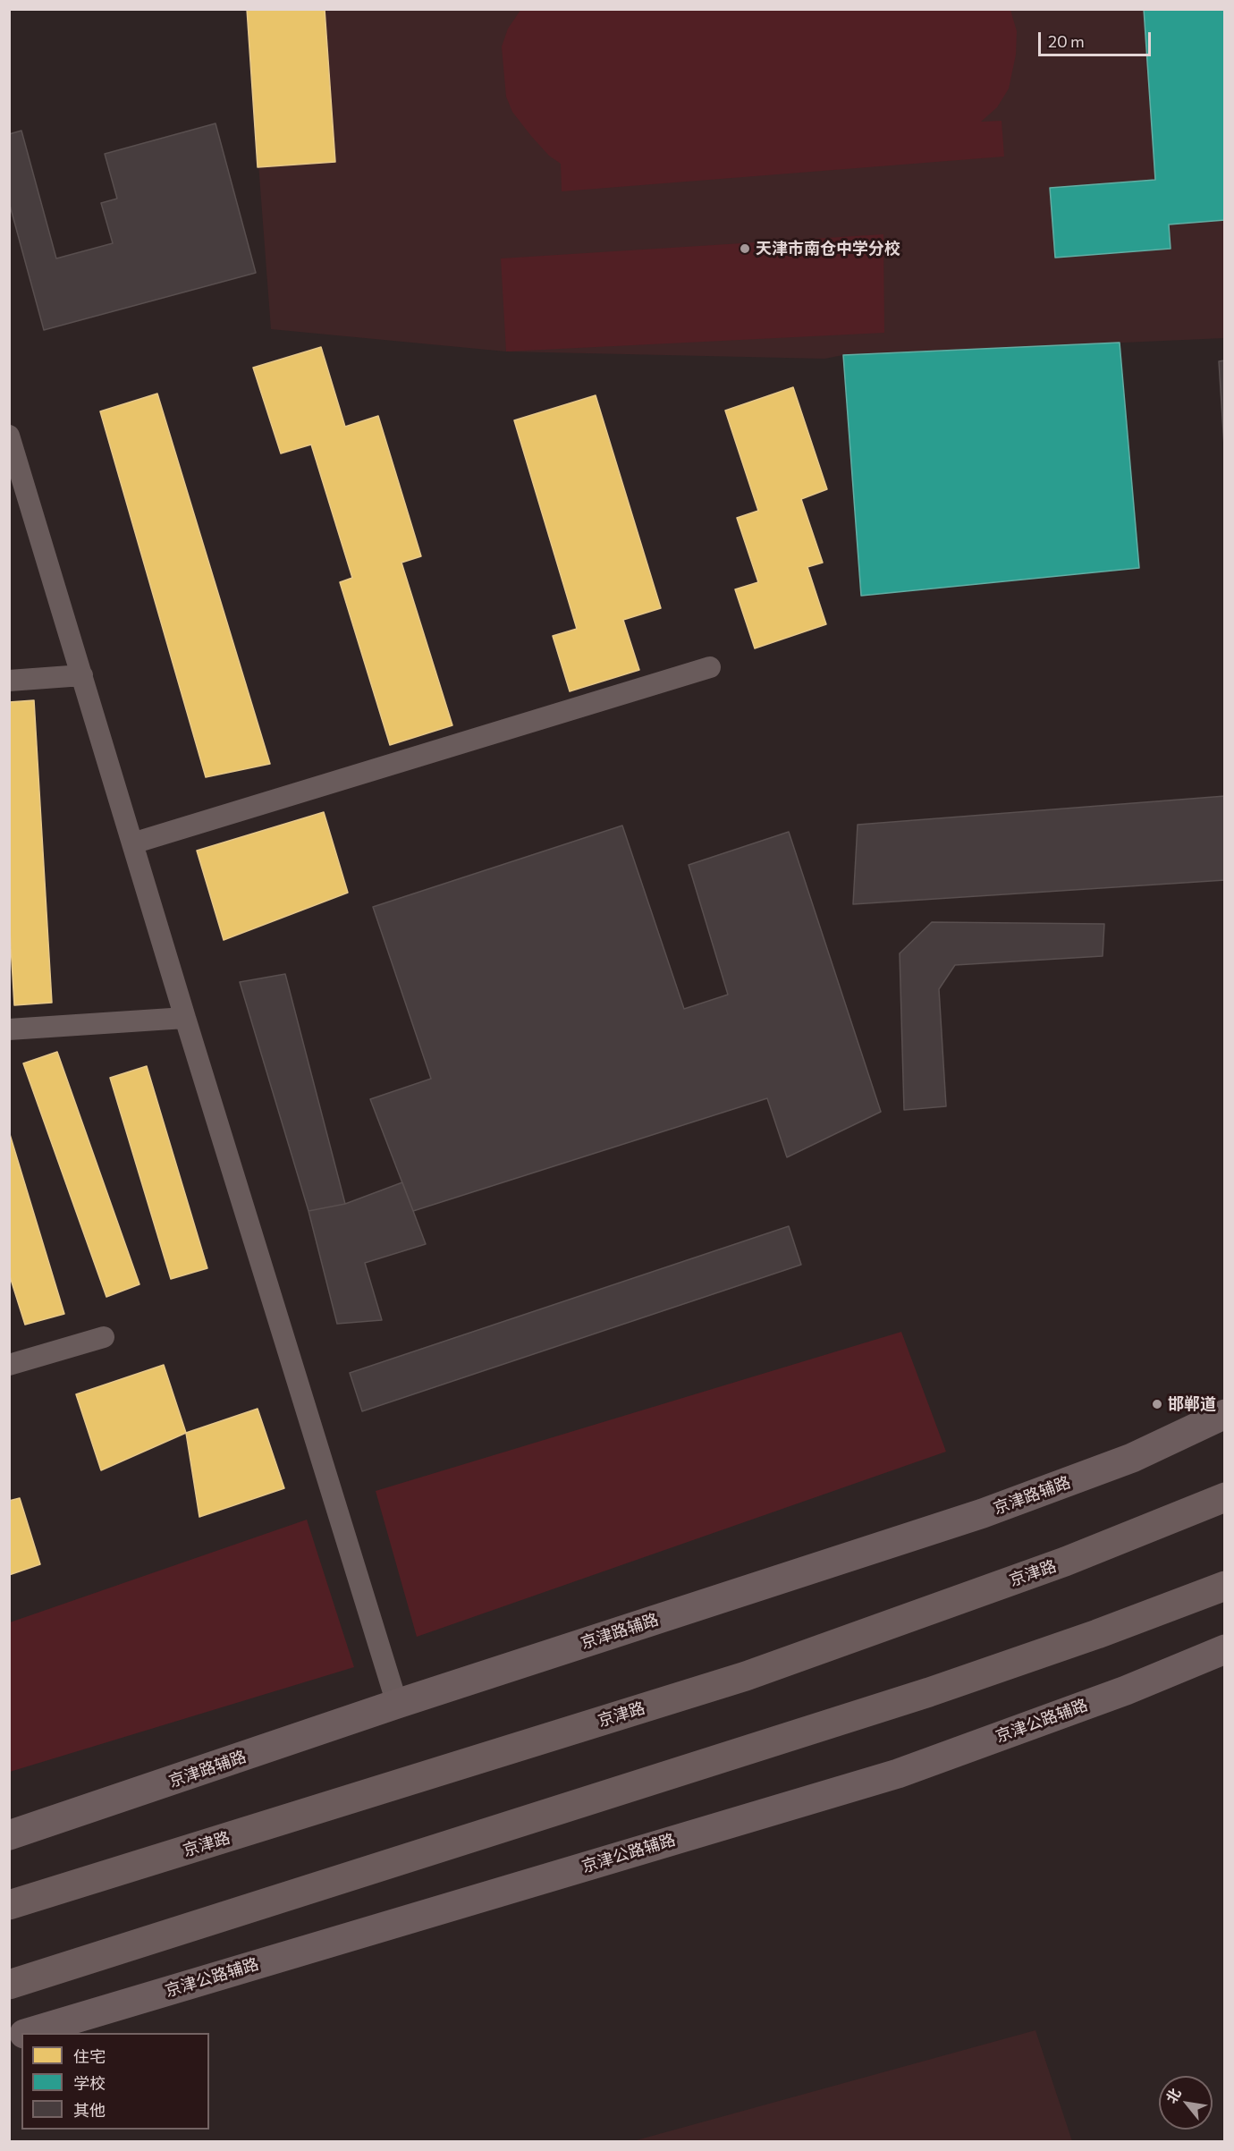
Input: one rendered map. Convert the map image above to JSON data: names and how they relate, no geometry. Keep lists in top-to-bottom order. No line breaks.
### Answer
{"streets":{"main road":["京津路"],"street":["京津路辅路","京津公路辅路"]},"places":["天津市南仓中学分校","邯郸道"],"legend":["住宅","学校","其他"],"scale_bar":"20 m","north":"top left"}
